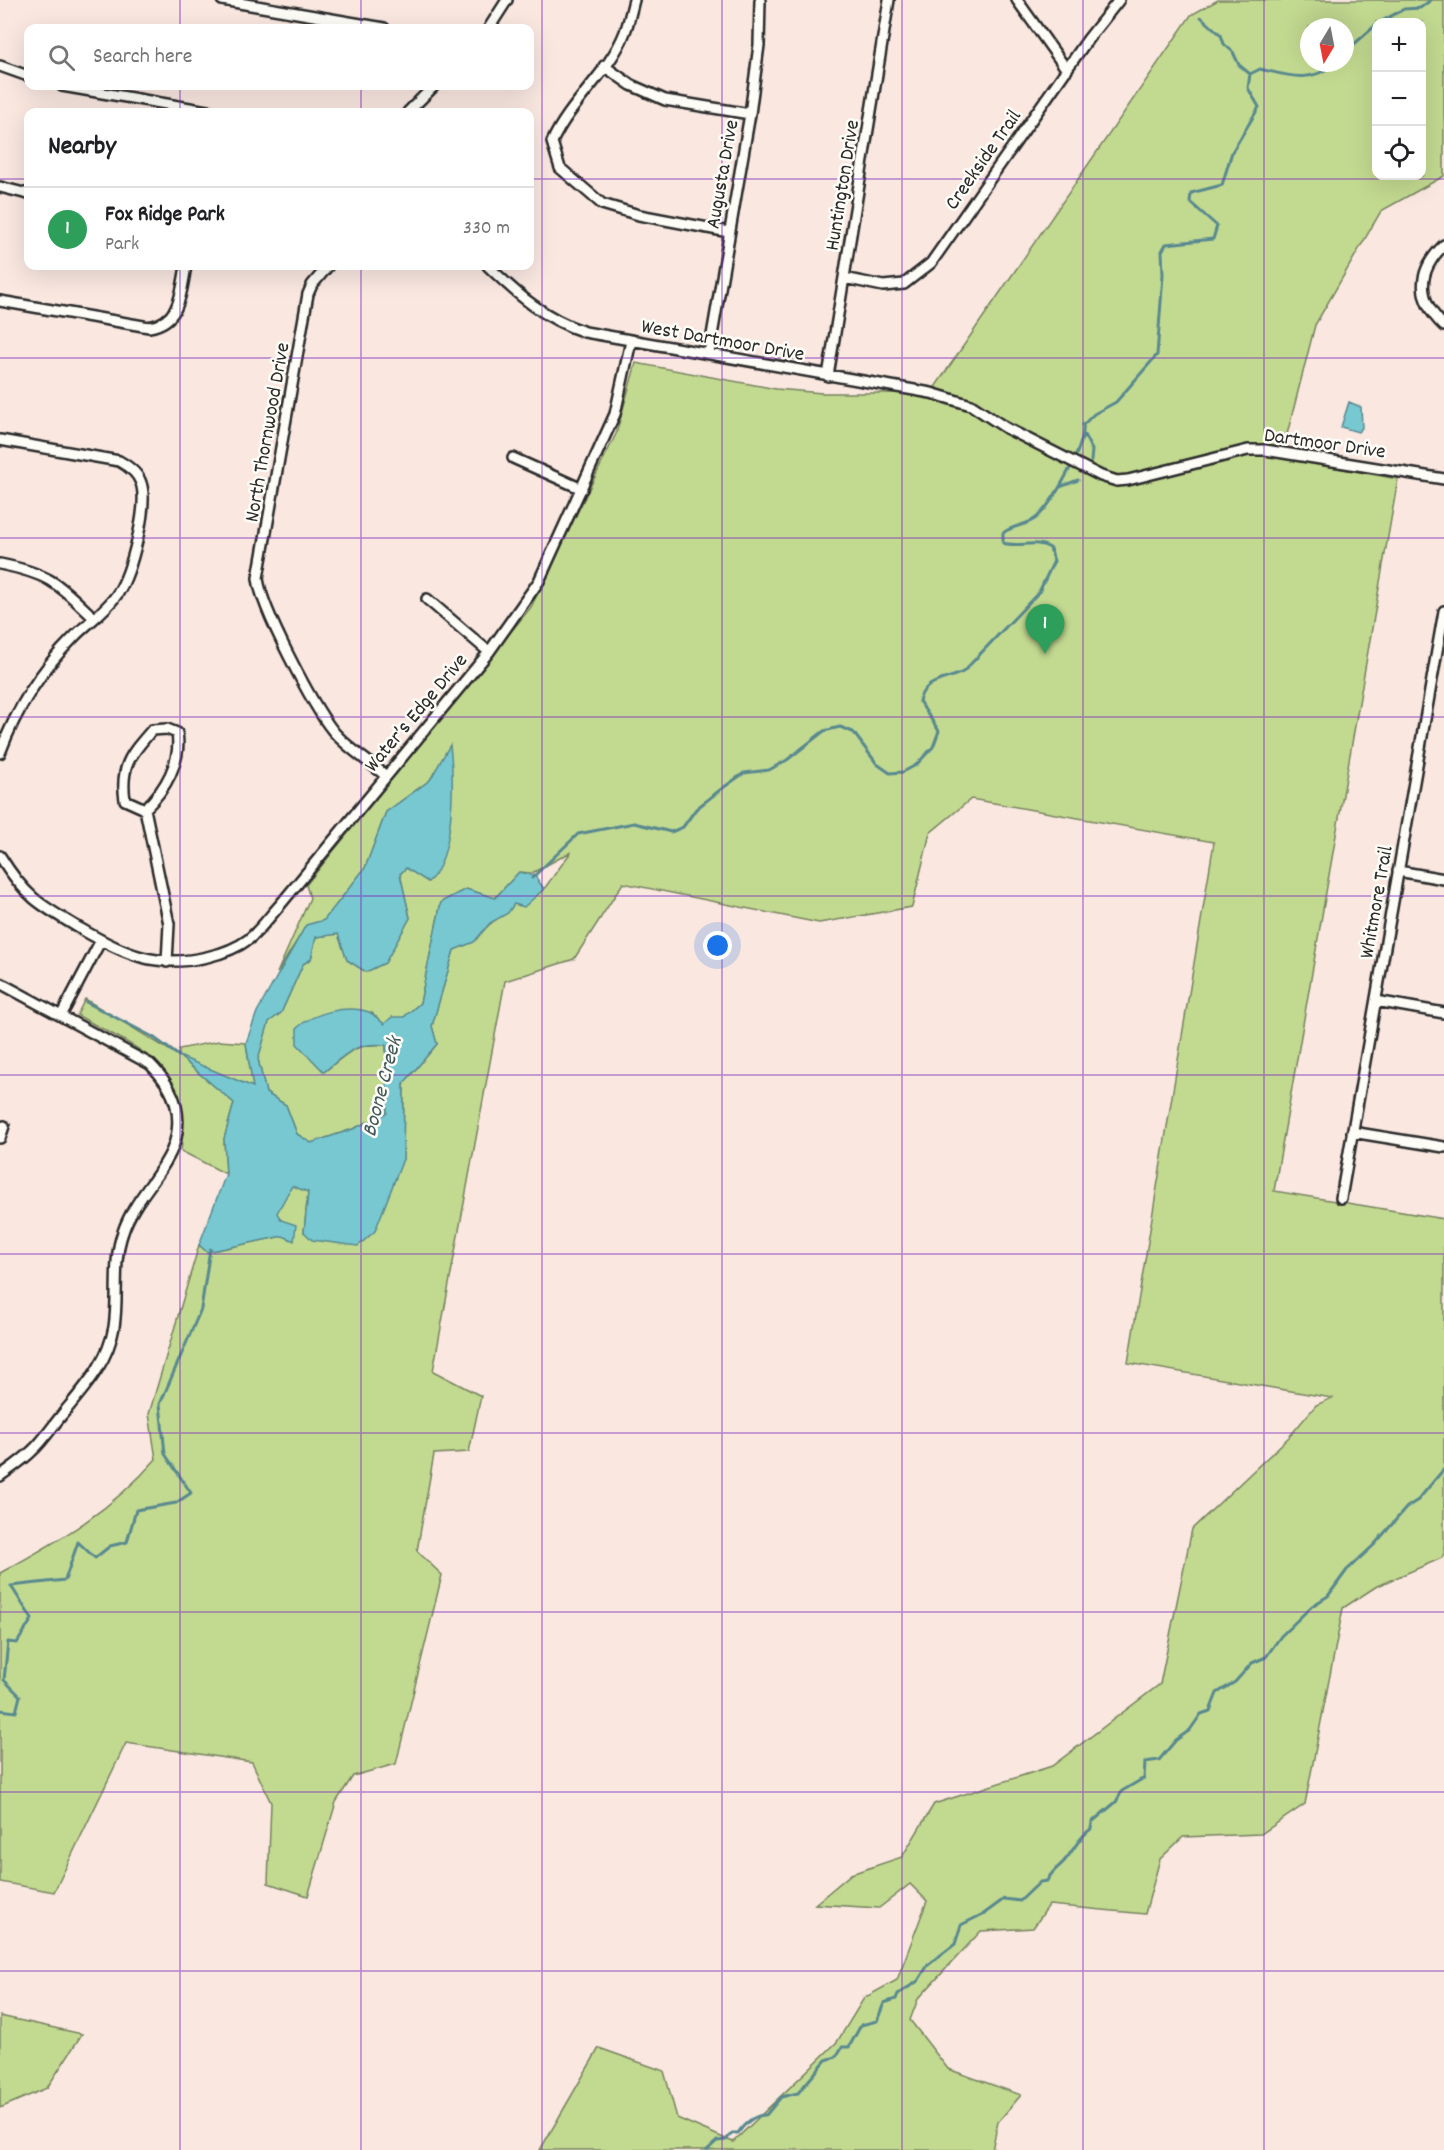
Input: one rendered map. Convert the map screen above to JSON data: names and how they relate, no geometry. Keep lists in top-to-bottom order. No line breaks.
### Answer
{"streets":{"street":["Creekside Trail","Augusta Drive","Huntington Drive","West Dartmoor Drive","North Thornwood Drive","Dartmoor Drive","Water’s Edge Drive","Whitmore Trail"]},"crossings":[["Creekside Trail","Huntington Drive"],["Augusta Drive","West Dartmoor Drive"],["Huntington Drive","West Dartmoor Drive"],["West Dartmoor Drive","Dartmoor Drive"],["West Dartmoor Drive","Water’s Edge Drive"],["North Thornwood Drive","Water’s Edge Drive"]],"water":["Boone Creek"],"north":"bottom","page":{"map_buttons":["+","−"],"search":"Search here","heading":"Nearby","list":[{"mark":"1","name":"Fox Ridge Park","note":"Park","value":"330 m"}],"pins":"1"}}
